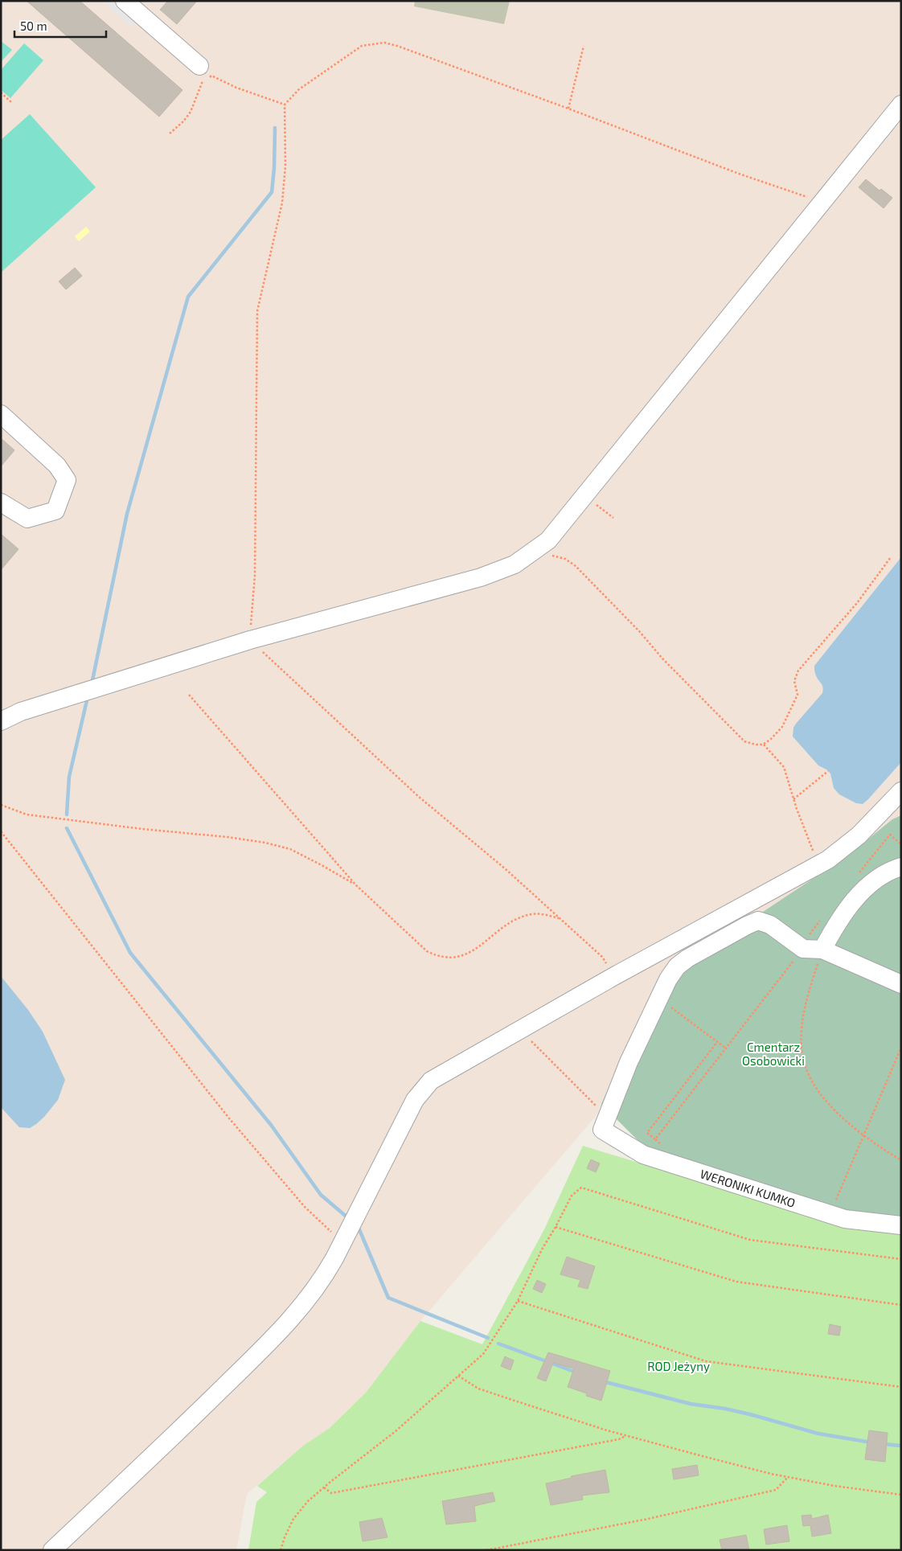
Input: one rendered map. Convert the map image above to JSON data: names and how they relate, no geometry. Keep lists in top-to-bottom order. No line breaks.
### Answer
{"streets":{"lane":["WERONIKI KUMKO"]},"parks":["Cmentarz Osobowicki","ROD Jeżyny"],"scale_bar":"50 m"}
